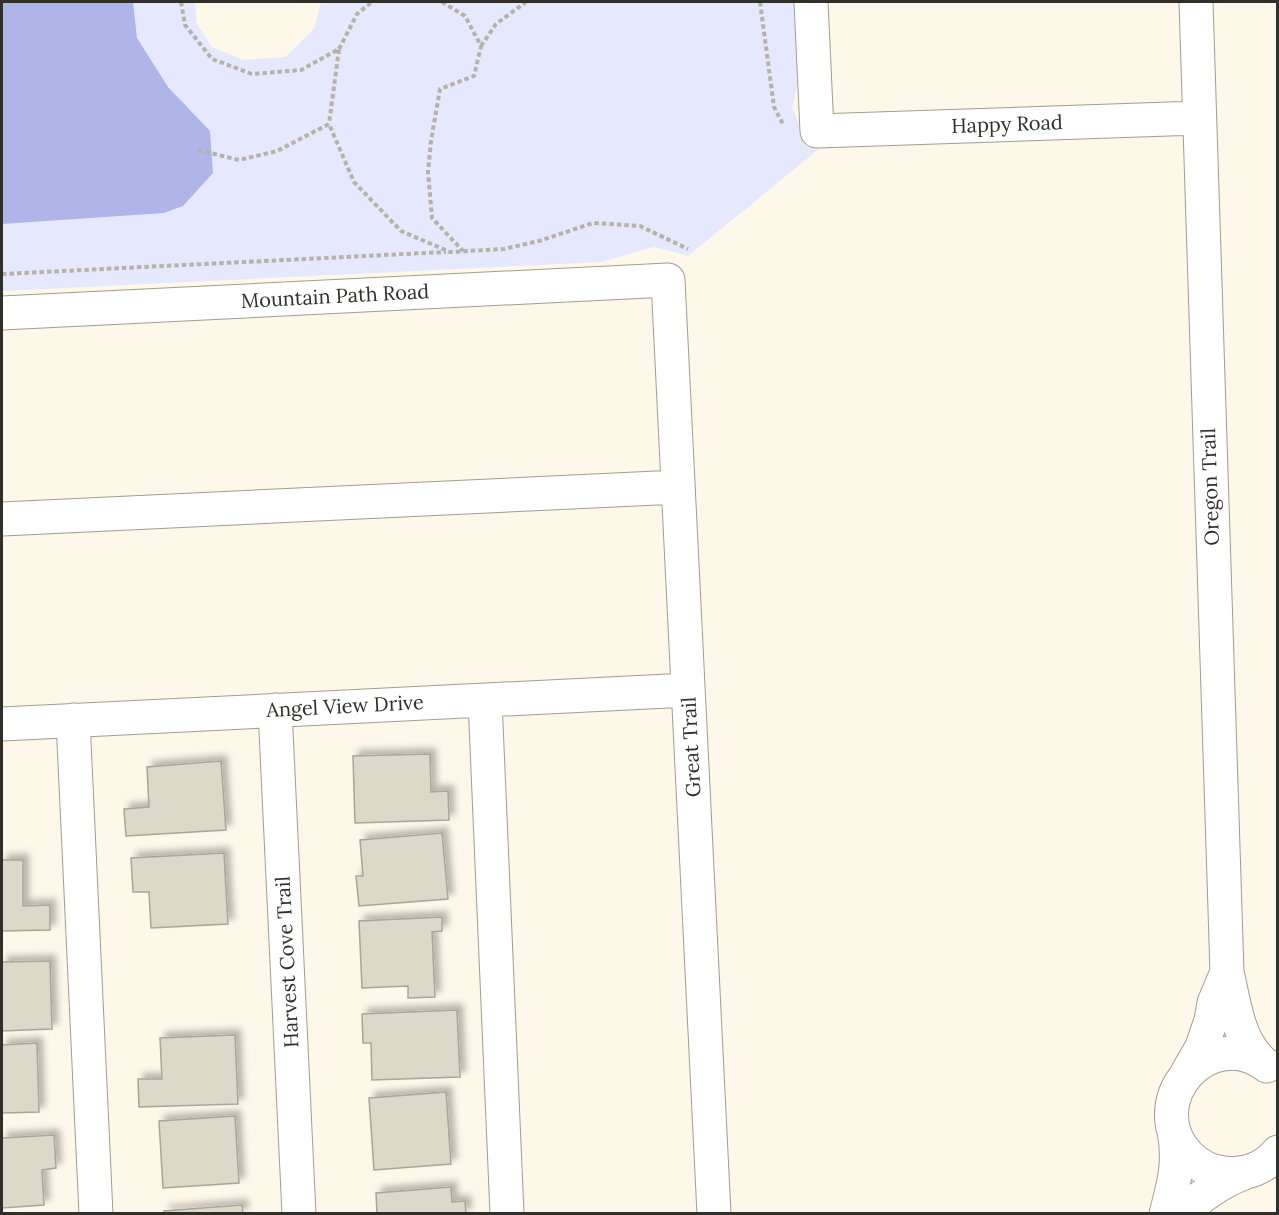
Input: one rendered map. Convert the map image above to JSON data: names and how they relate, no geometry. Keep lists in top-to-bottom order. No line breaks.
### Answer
{"streets":{"street":["Happy Road","Mountain Path Road","Oregon Trail","Angel View Drive","Great Trail","Harvest Cove Trail"]},"crossings":[["Happy Road","Oregon Trail"],["Mountain Path Road","Great Trail"],["Angel View Drive","Great Trail"],["Angel View Drive","Harvest Cove Trail"]]}
